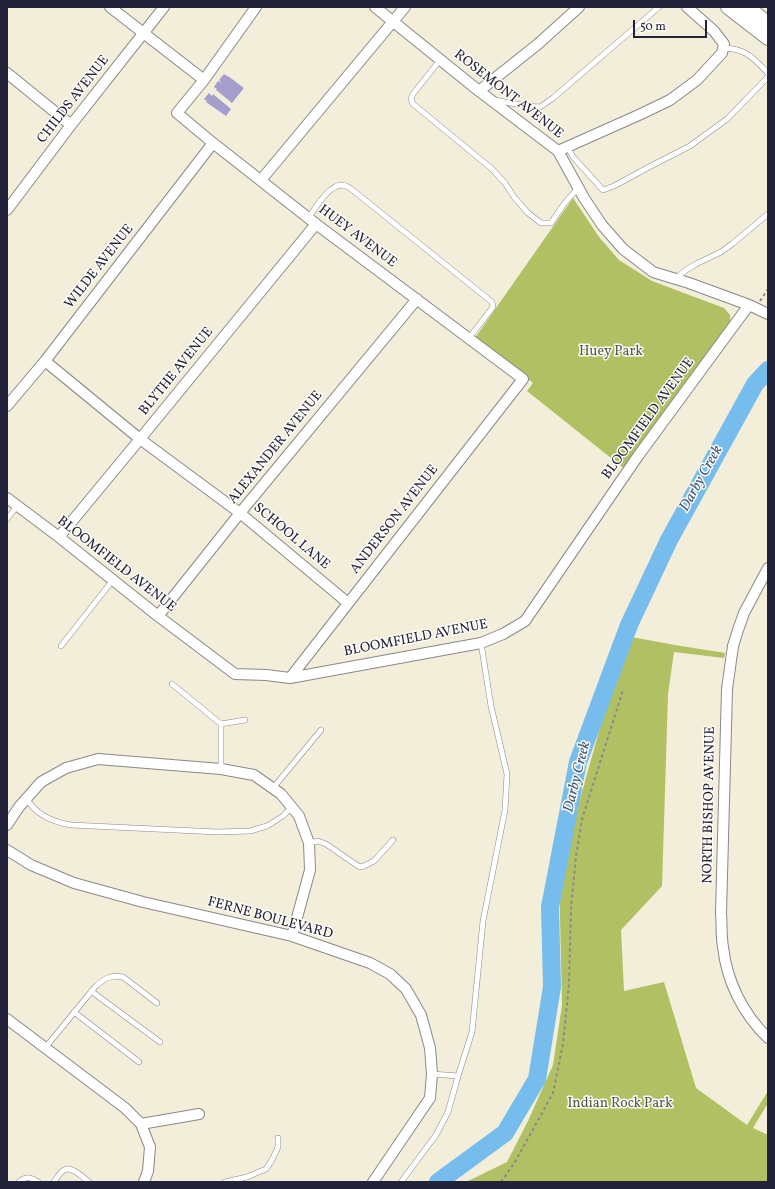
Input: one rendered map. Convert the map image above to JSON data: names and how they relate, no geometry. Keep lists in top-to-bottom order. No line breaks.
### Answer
{"streets":{"street":["ROSEMONT AVENUE","CHILDS AVENUE","HUEY AVENUE","WILDE AVENUE","BLYTHE AVENUE","BLOOMFIELD AVENUE","ALEXANDER AVENUE","ANDERSON AVENUE","SCHOOL LANE","NORTH BISHOP AVENUE","FERNE BOULEVARD"]},"crossings":[["ROSEMONT AVENUE","BLOOMFIELD AVENUE"],["HUEY AVENUE","WILDE AVENUE"],["HUEY AVENUE","BLYTHE AVENUE"],["HUEY AVENUE","ALEXANDER AVENUE"],["HUEY AVENUE","ANDERSON AVENUE"],["WILDE AVENUE","SCHOOL LANE"],["BLYTHE AVENUE","BLOOMFIELD AVENUE"],["BLYTHE AVENUE","SCHOOL LANE"],["BLOOMFIELD AVENUE","ALEXANDER AVENUE"],["BLOOMFIELD AVENUE","ANDERSON AVENUE"],["ALEXANDER AVENUE","SCHOOL LANE"],["ANDERSON AVENUE","SCHOOL LANE"]],"water":["Darby Creek"],"parks":["Huey Park","Indian Rock Park"],"scale_bar":"50 m"}
